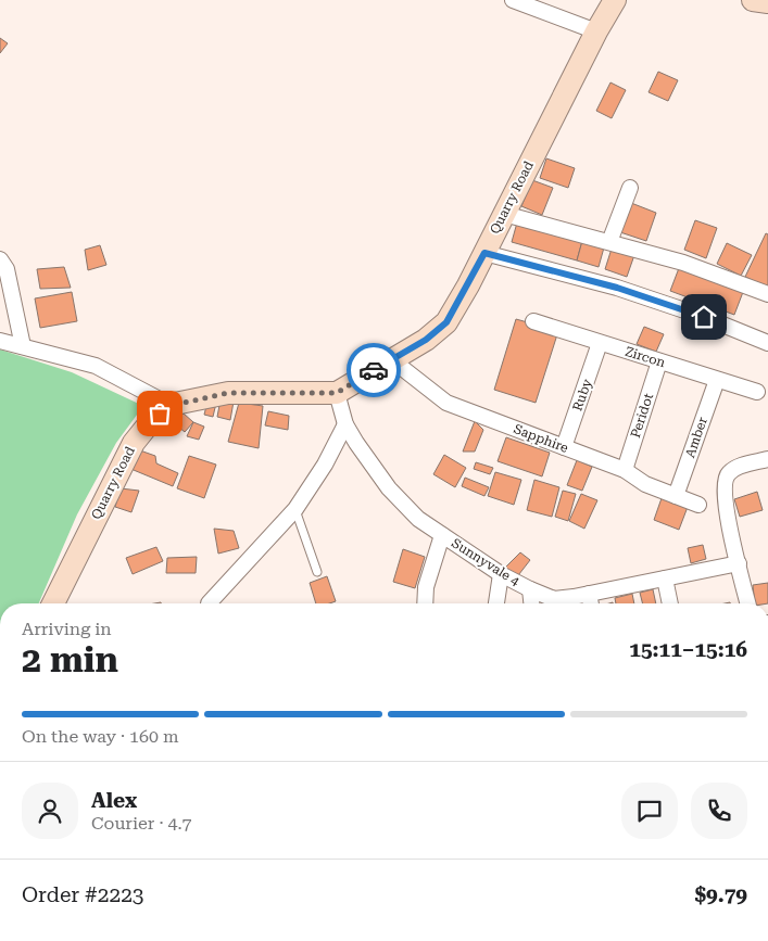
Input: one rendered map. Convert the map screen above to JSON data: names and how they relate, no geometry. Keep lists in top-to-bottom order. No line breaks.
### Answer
{"streets":{"street":["Quarry Road","Zircon","Ruby","Peridot","Amber","Sapphire","Sunnyvale 4"]},"crossings":[["Quarry Road","Sapphire"],["Quarry Road","Sunnyvale 4"],["Zircon","Ruby"],["Zircon","Peridot"],["Zircon","Amber"],["Ruby","Sapphire"],["Peridot","Sapphire"],["Amber","Sapphire"]],"page":{"heading":["2 min","Arriving in","15:11–15:16"],"panel":["Alex","Courier · 4.7","Order #2223","$9.79"],"bar":"On the way · 160 m"}}
